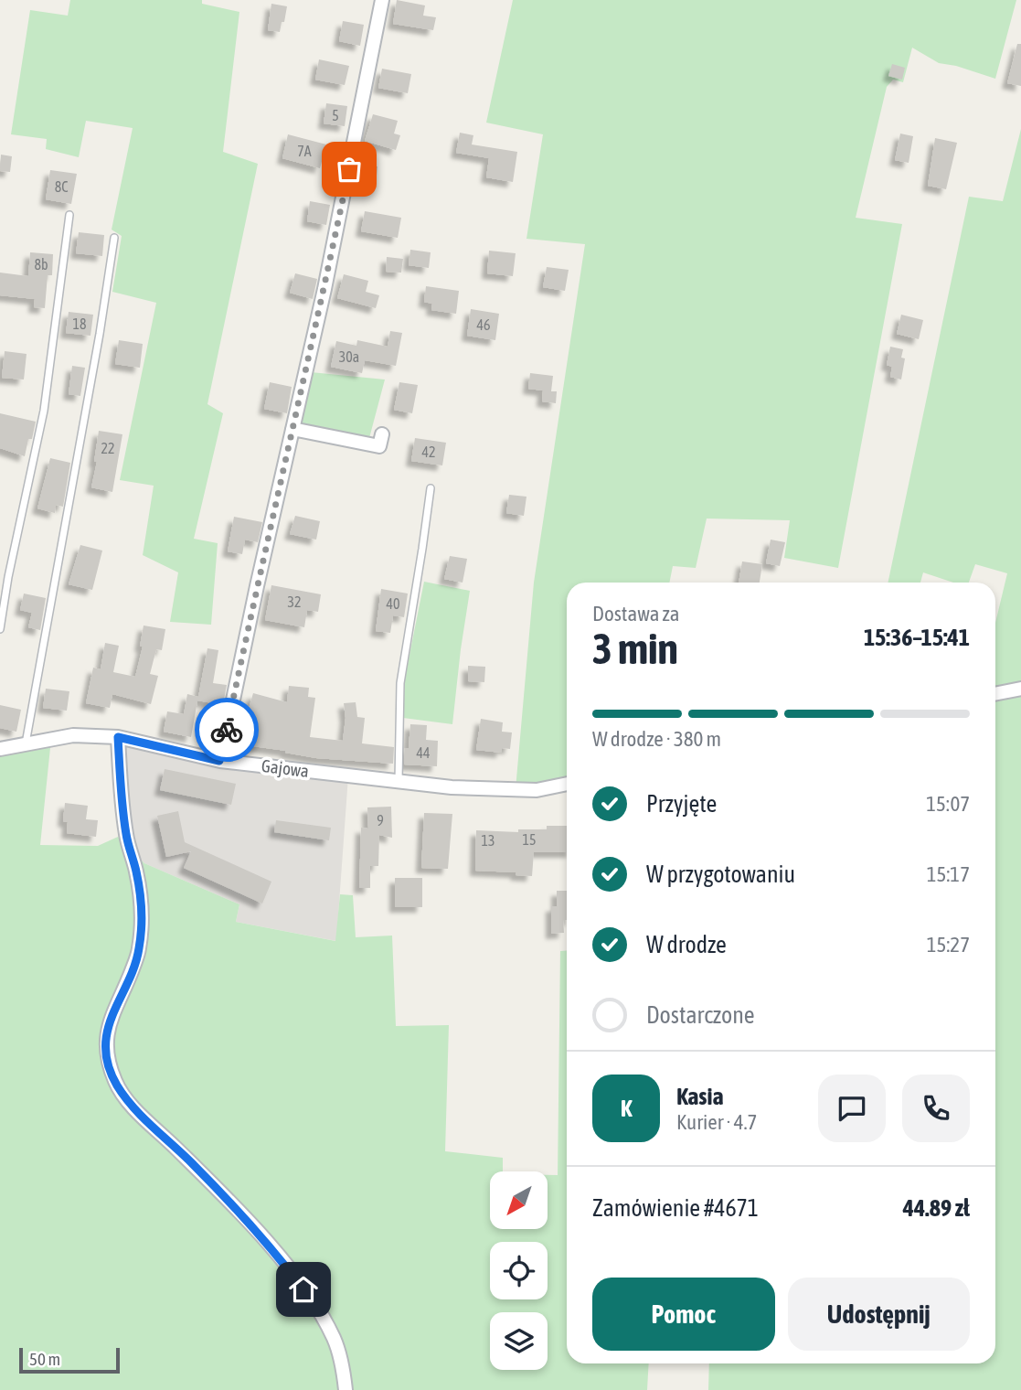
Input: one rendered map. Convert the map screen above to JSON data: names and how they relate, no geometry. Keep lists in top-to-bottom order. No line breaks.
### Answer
{"streets":{"street":["Gajowa"]},"house_numbers":["5","7A","8C","8b","18","46","30a","22","42","32","40","44","9","15","13"],"scale_bar":"50 m","north":"bottom left","page":{"heading":["3 min","Dostawa za","15:36–15:41"],"panel":["Kasia","Kurier · 4.7","Zamówienie #4671","44.89 zł"],"bar":"W drodze · 380 m","list":[["Przyjęte","15:07"],["W przygotowaniu","15:17"],["W drodze","15:27"],"Dostarczone"],"round":"K","buttons":["Pomoc","Udostępnij"],"scale":"50 m"}}
